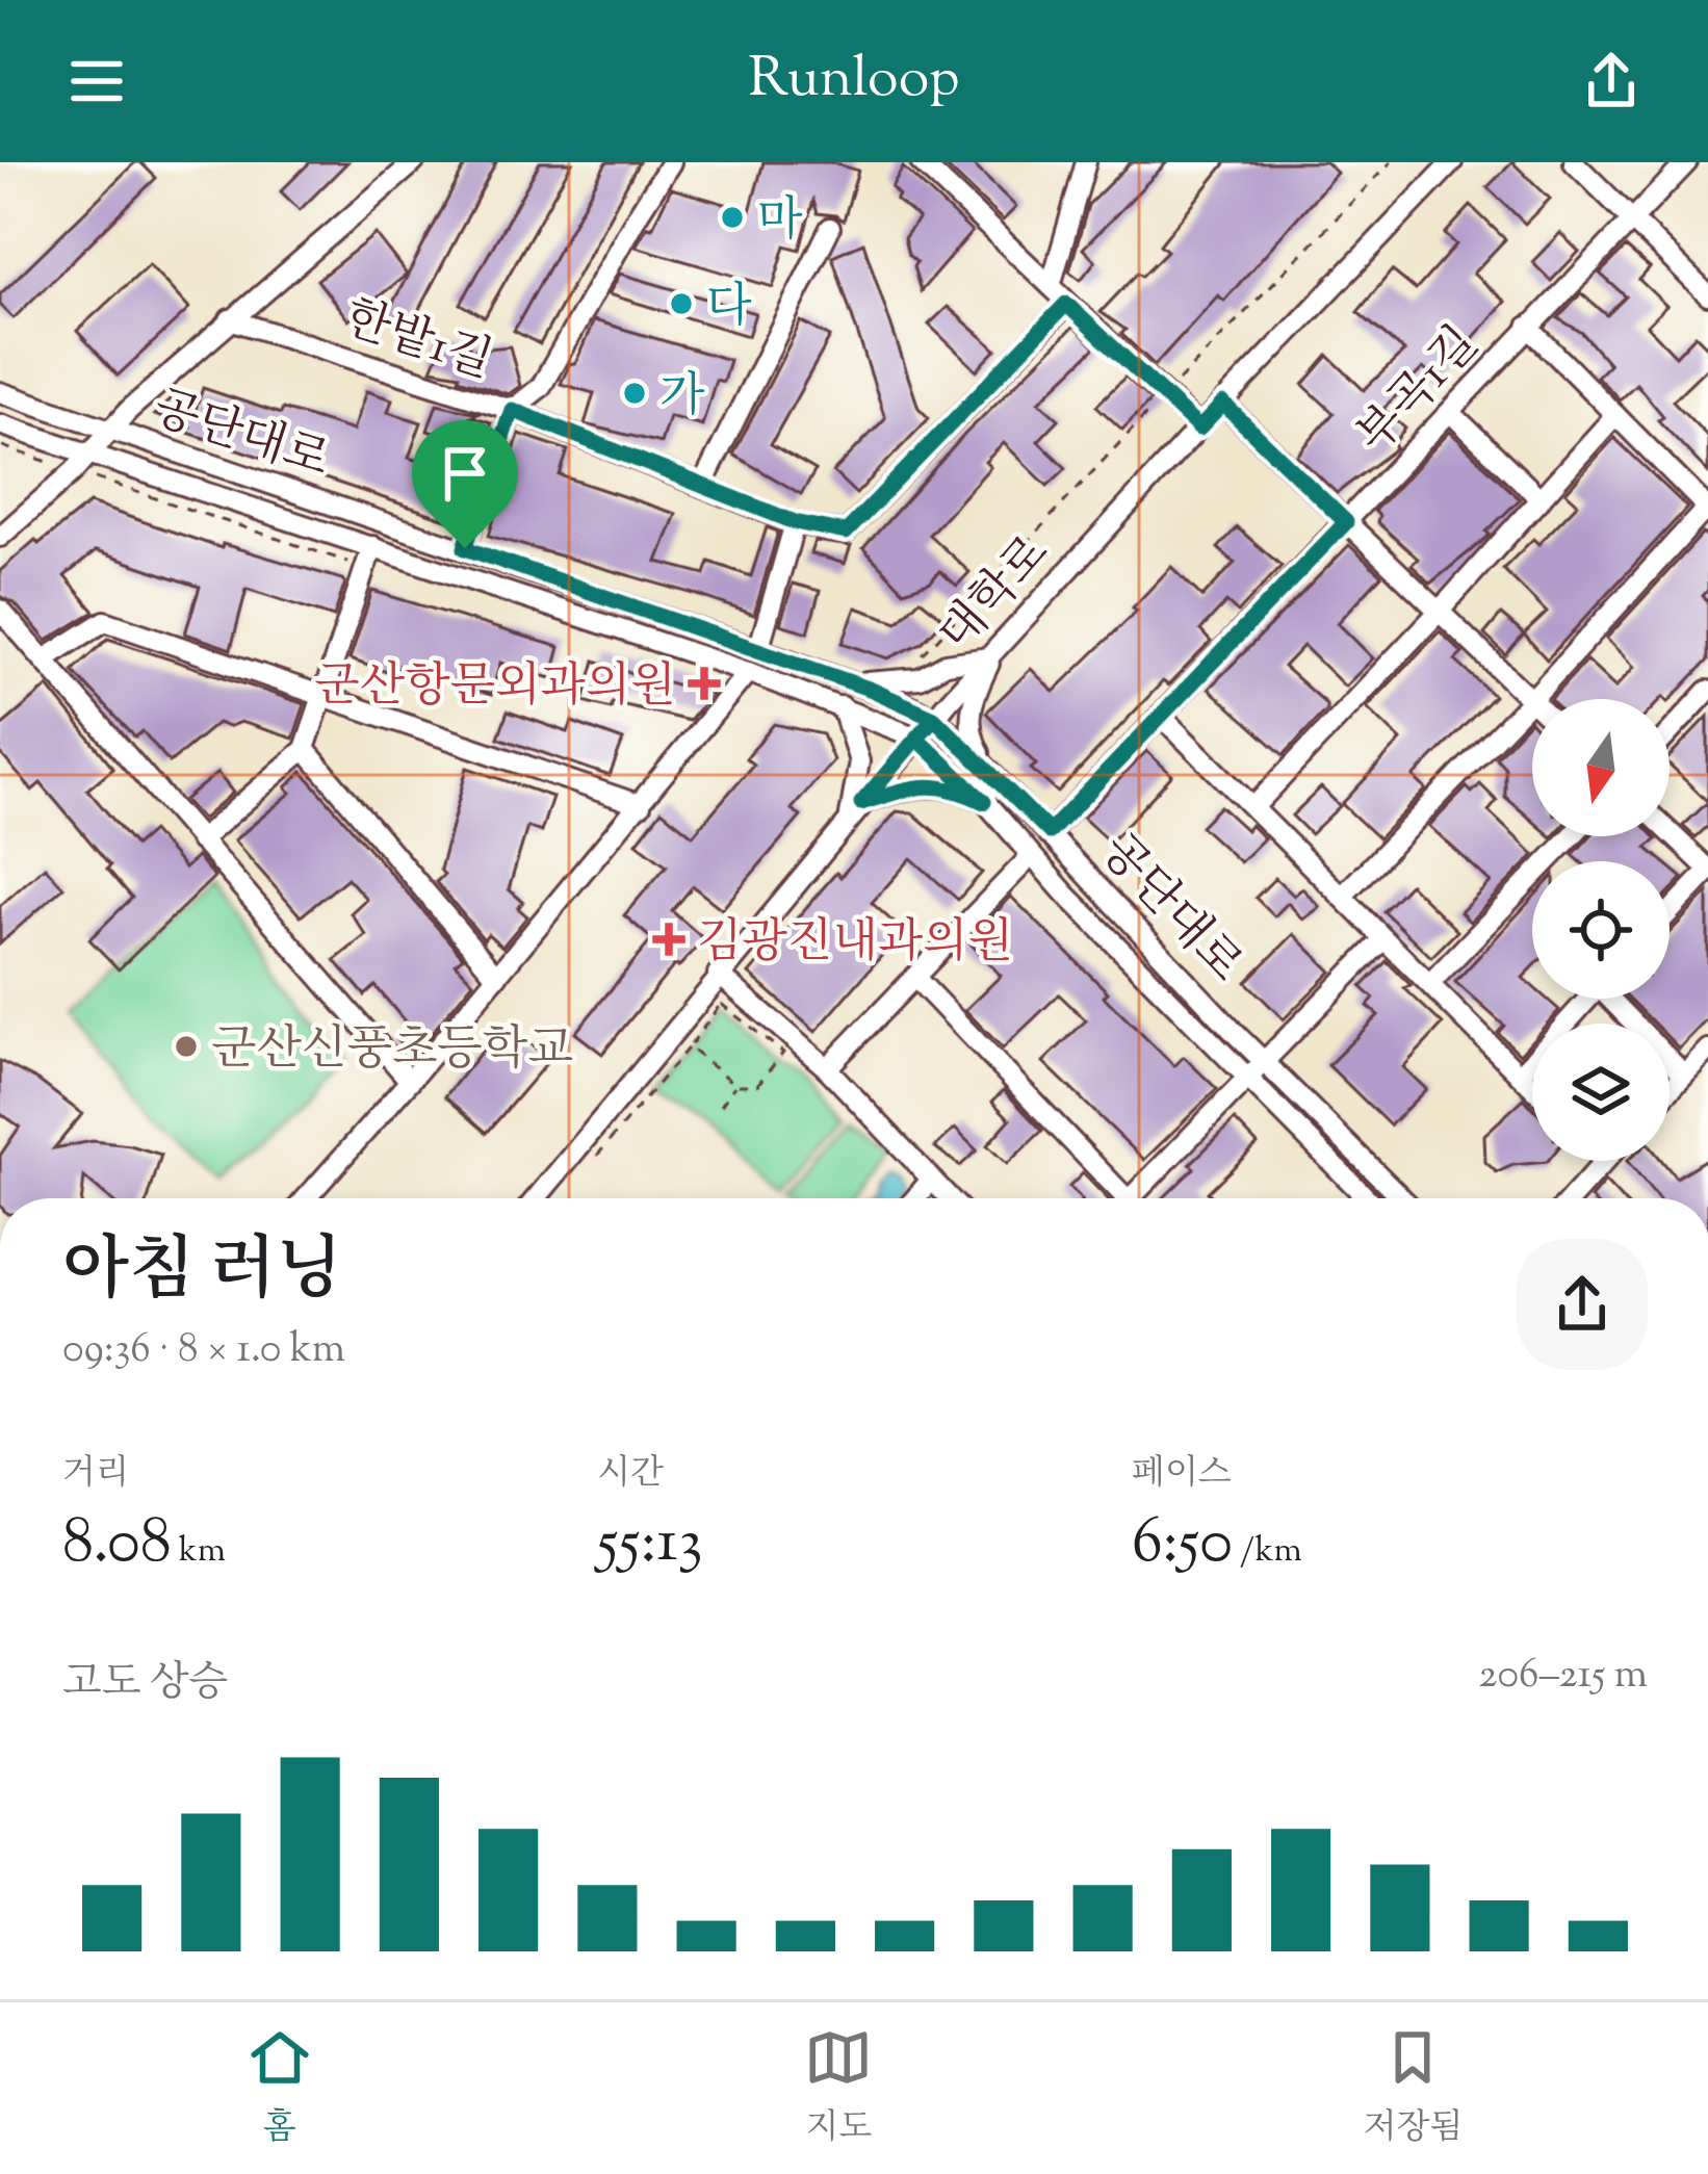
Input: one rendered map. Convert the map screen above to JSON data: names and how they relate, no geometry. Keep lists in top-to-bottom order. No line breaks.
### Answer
{"streets":{"street":["한밭1길","부곡1길","공단대로","대학로"]},"crossings":[["부곡1길","공단대로"],["공단대로","대학로"]],"places":{"other":["마","다","가","군산신풍초등학교"],"health":["군산항문외과의원","김광진내과의원"]},"north":"bottom","page":{"header":"Runloop","heading":["아침 러닝","09:36 · 8 × 1.0 km"],"stats":[["거리","8.08 km"],["시간","55:13"],["페이스","6:50 /km"]],"chart":["고도 상승","206–215 m"],"tabs":["홈","지도","저장됨"]}}
